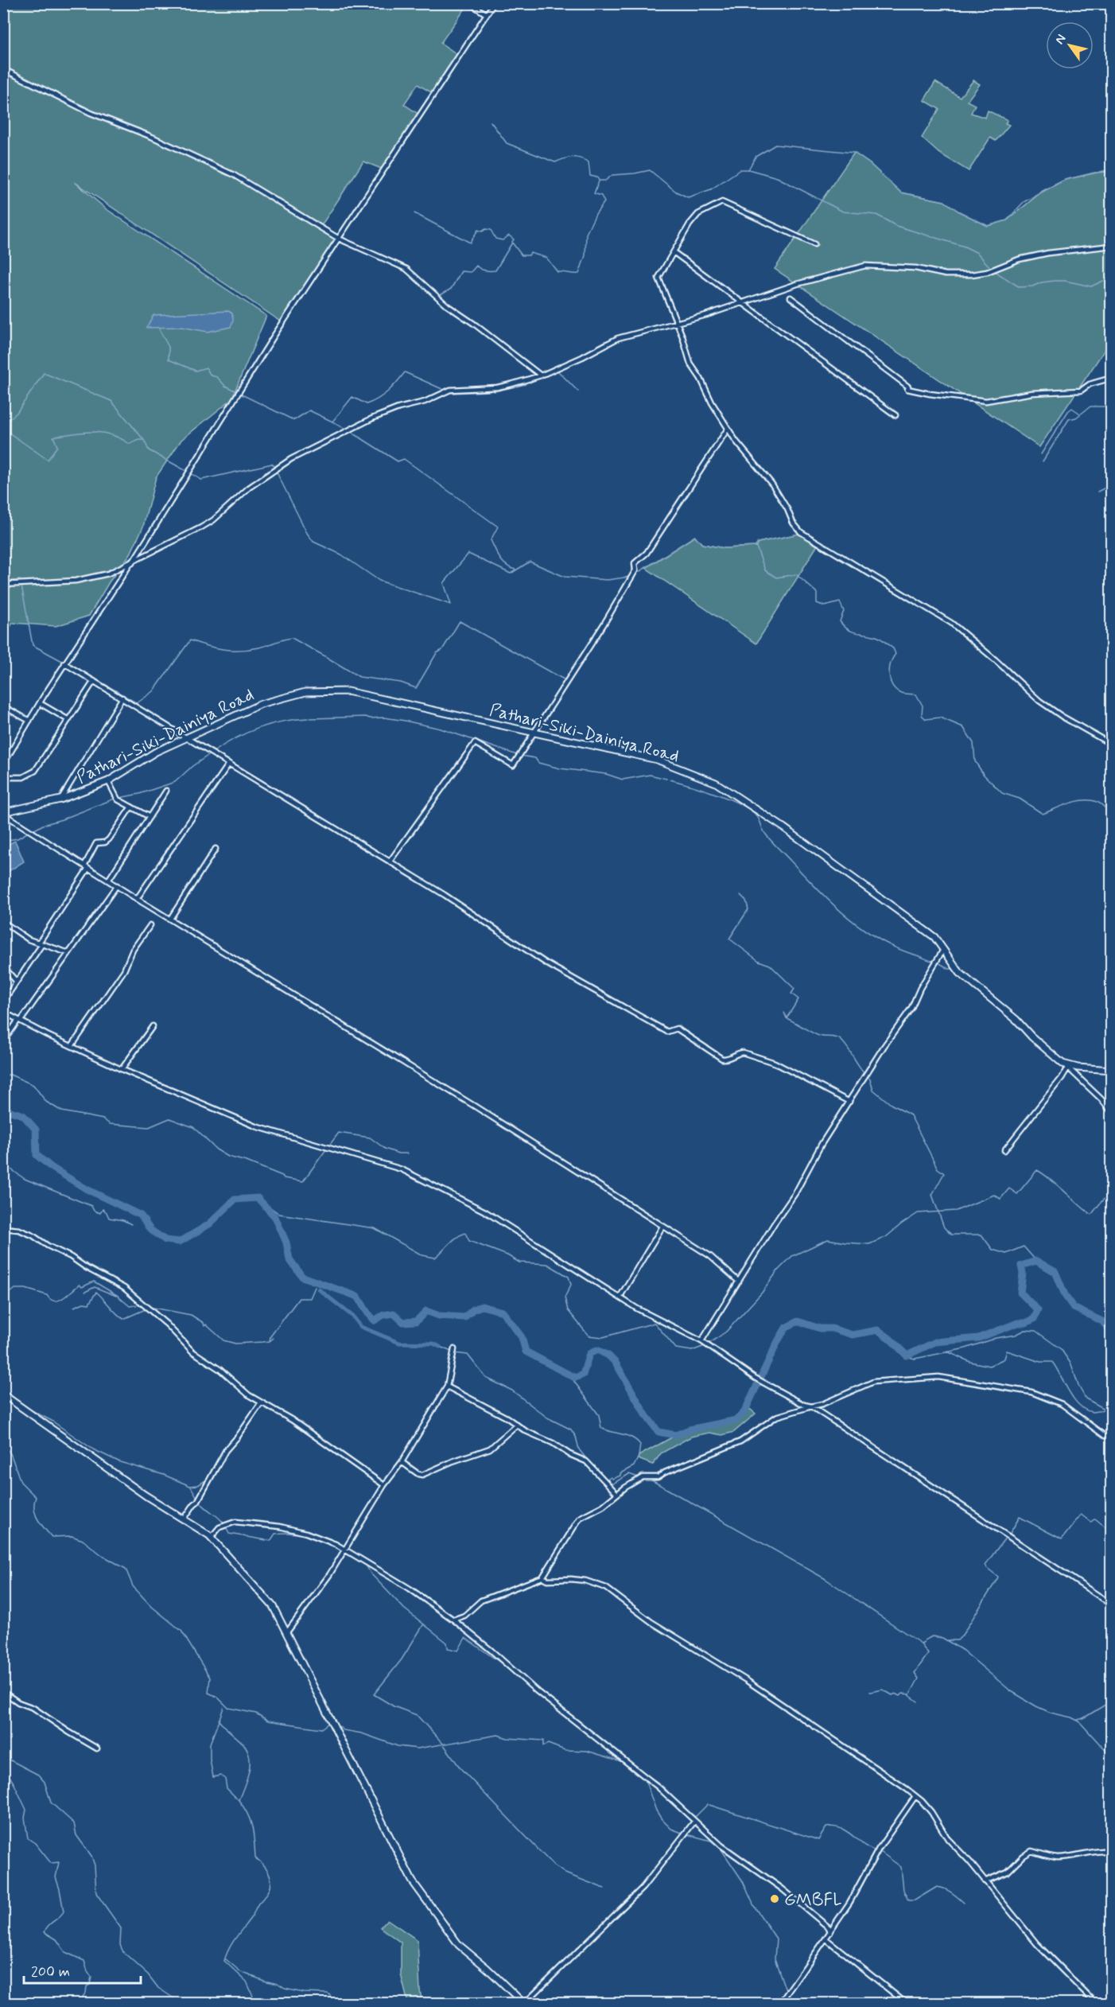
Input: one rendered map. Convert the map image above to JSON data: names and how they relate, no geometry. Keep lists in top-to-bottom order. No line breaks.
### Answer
{"streets":{"main road":["Pathari-Siki-Dainiya Road"]},"places":["GMBFL"],"scale_bar":"200 m","north":"top left"}
